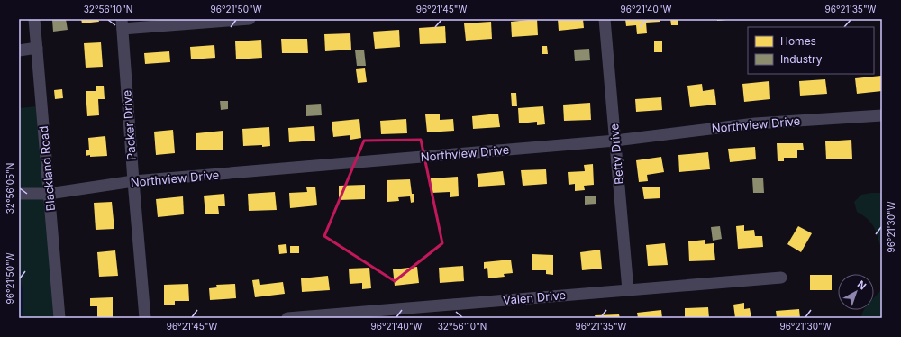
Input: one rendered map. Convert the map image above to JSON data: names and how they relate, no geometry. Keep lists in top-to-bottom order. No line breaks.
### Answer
{"streets":{"street":["Northview Drive","Packer Drive","Betty Drive","Blackland Road","Valen Drive"]},"crossings":[["Northview Drive","Packer Drive"],["Northview Drive","Betty Drive"],["Northview Drive","Blackland Road"],["Betty Drive","Valen Drive"]],"legend":["Homes","Industry"],"north":"top right","coordinates":["32°56'10\"N","96°21'50\"W","96°21'45\"W","96°21'40\"W","96°21'35\"W","32°56'05\"N","96°21'30\"W"]}
